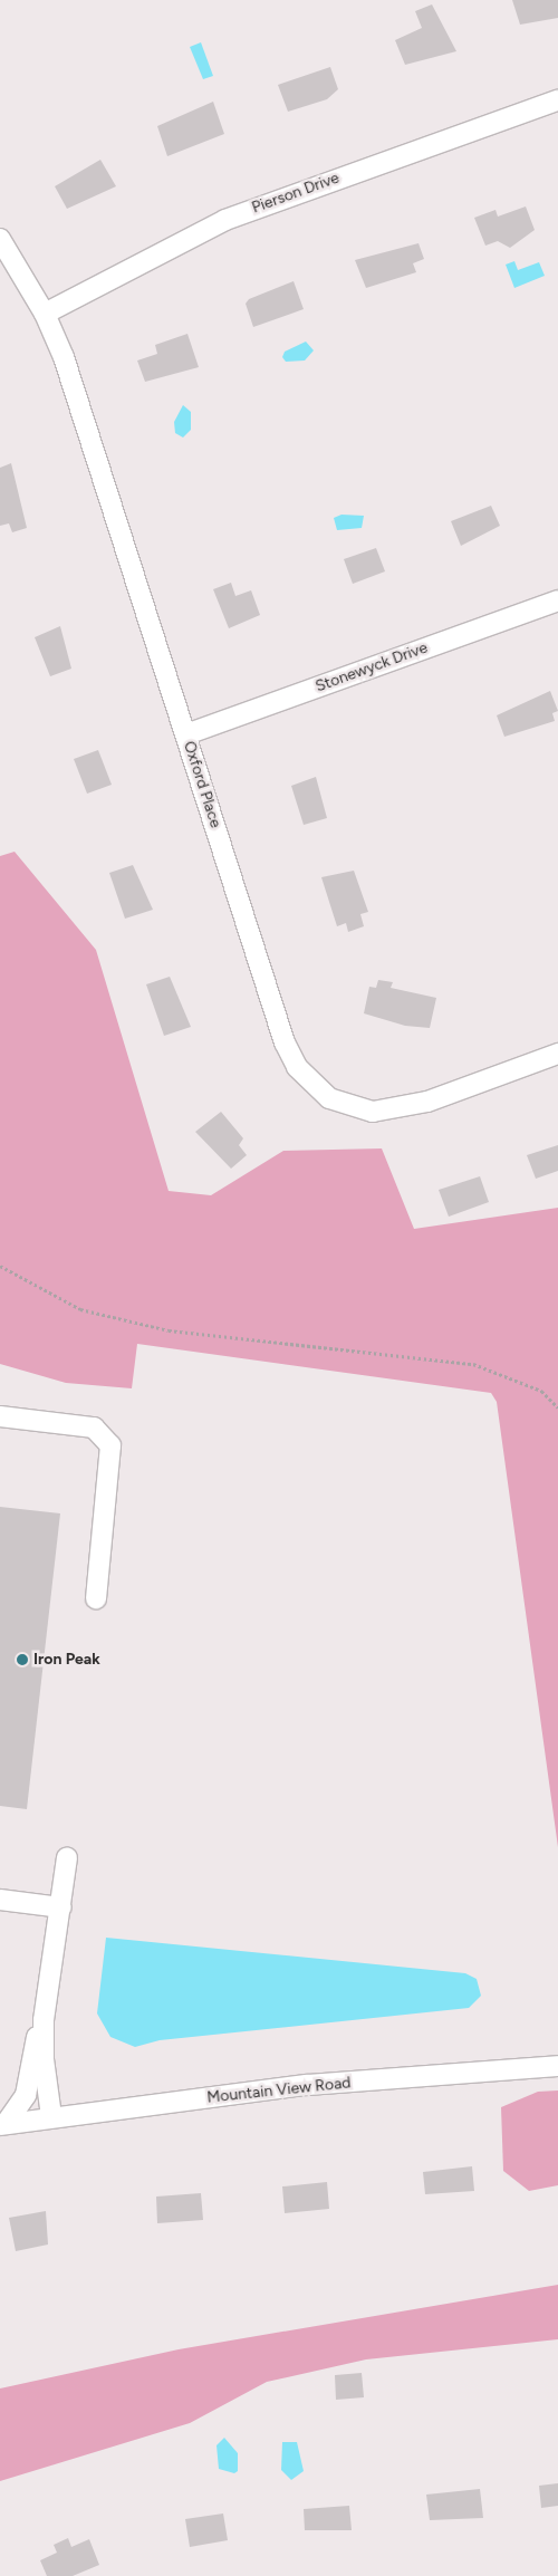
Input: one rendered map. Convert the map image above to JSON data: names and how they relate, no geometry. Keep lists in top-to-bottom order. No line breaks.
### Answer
{"streets":{"street":["Pierson Drive","Stonewyck Drive","Oxford Place","Mountain View Road"]},"crossings":[["Pierson Drive","Oxford Place"],["Stonewyck Drive","Oxford Place"]],"places":["Iron Peak"]}
